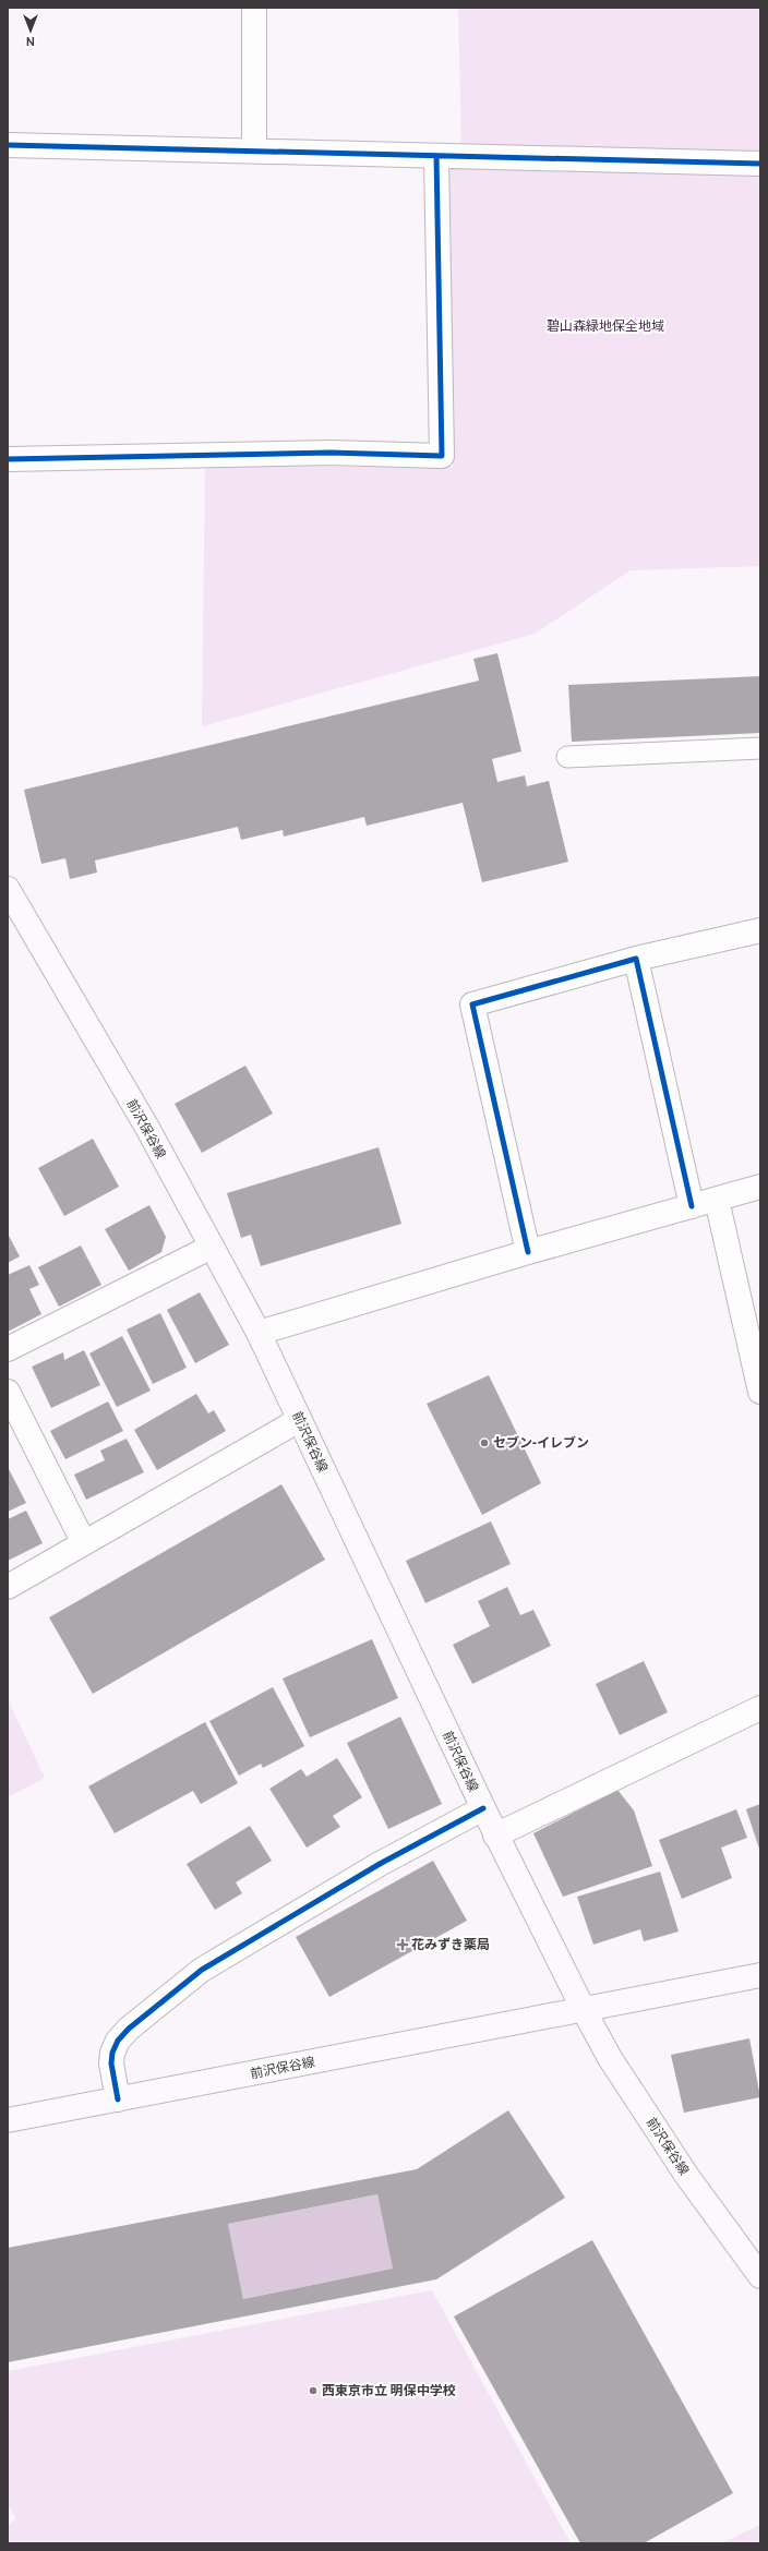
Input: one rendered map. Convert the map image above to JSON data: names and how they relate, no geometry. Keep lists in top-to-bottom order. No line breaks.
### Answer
{"streets":{"main road":["前沢保谷線"]},"parks":["碧山森緑地保全地域"],"places":{"other":["セブン-イレブン","西東京市立 明保中学校"],"health":["花みずき薬局"]},"north":"bottom"}
